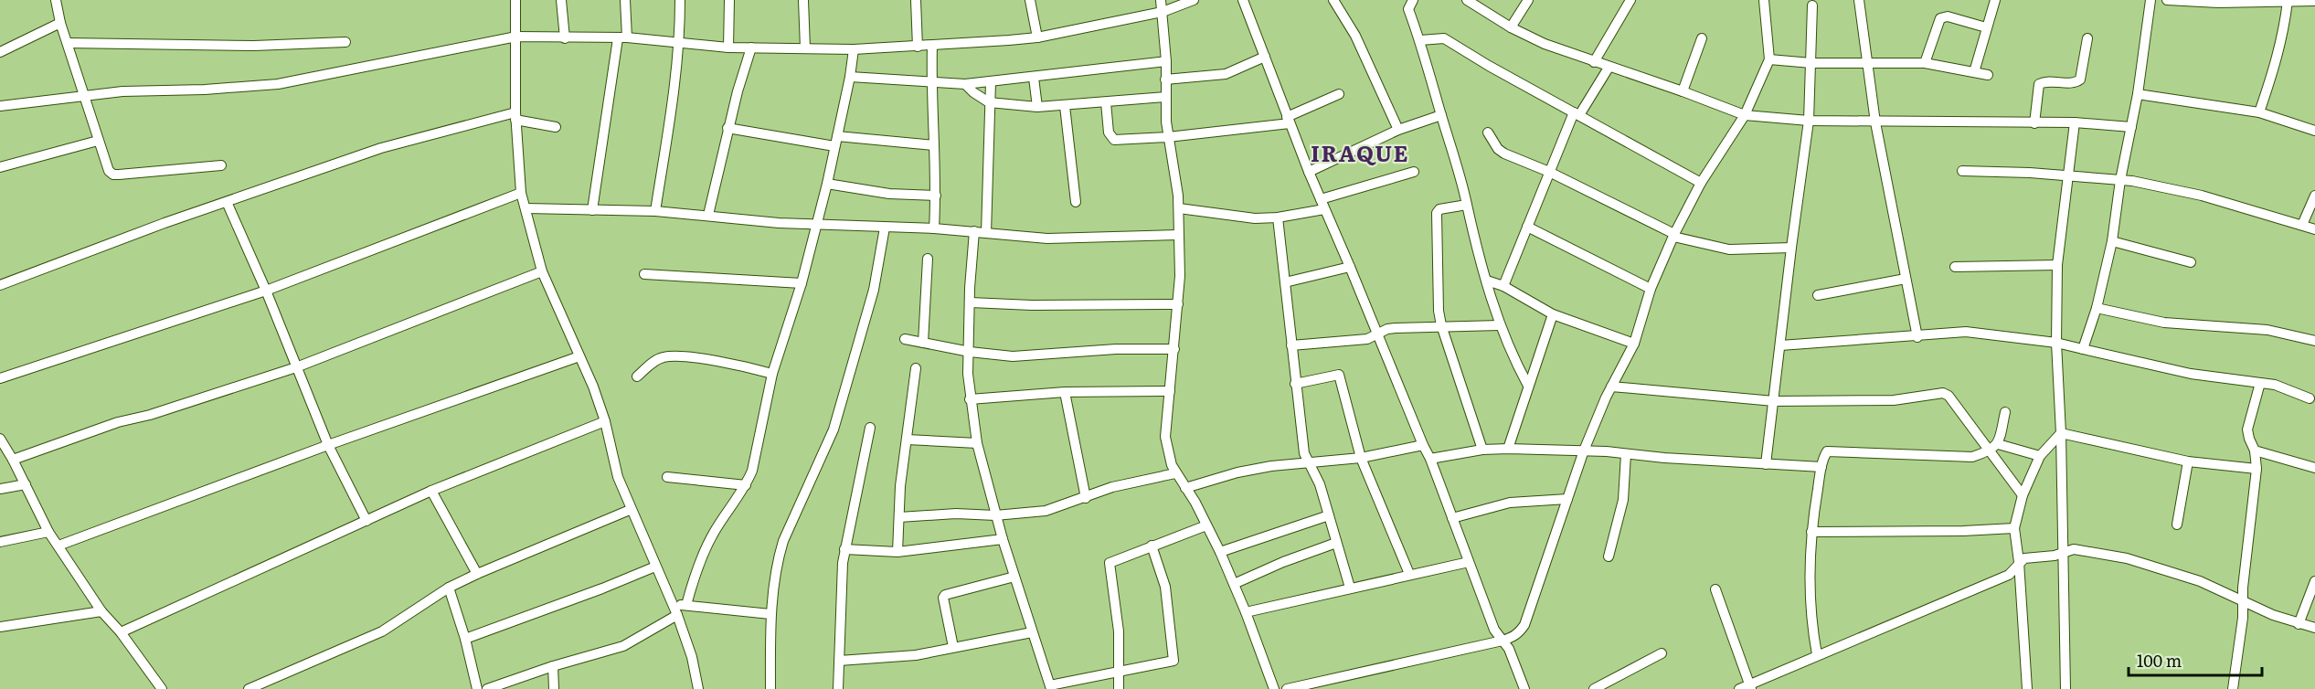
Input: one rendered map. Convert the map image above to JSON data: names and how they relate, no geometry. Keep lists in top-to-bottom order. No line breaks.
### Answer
{"districts":["IRAQUE"],"scale_bar":"100 m"}
